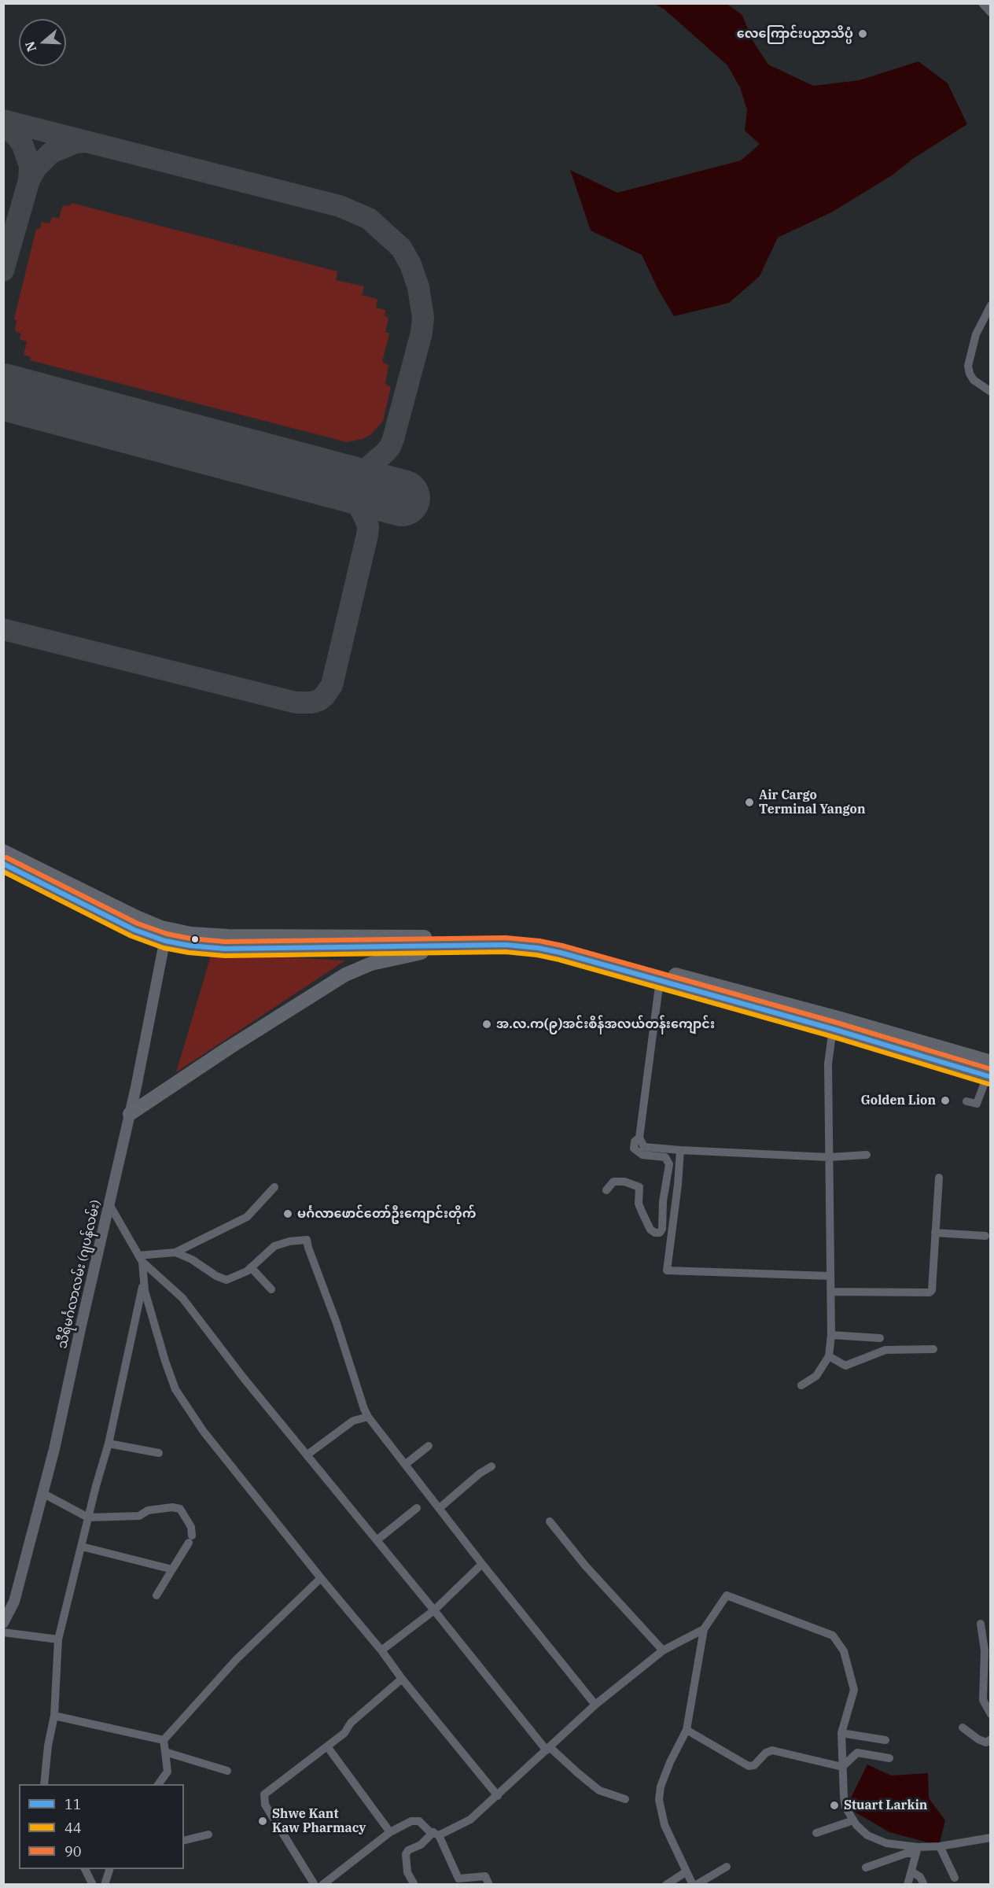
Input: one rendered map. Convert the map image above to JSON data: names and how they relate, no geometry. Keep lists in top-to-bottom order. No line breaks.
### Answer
{"streets":{"street":["သီရိမင်္ဂလာလမ်း (ဂျပန်လမ်း)"]},"places":["လေကြောင်းပညာသိပ္ပံ","Air Cargo Terminal Yangon","အ.လ.က(၉)အင်းစိန်အလယ်တန်းကျောင်း","Golden Lion","မင်္ဂလာဖောင်တော်ဦးကျောင်းတိုက်","Stuart Larkin","Shwe Kant Kaw Pharmacy"],"lines":["transit line 90","transit line 11","transit line 44"],"legend":["11","44","90"],"north":"left"}
